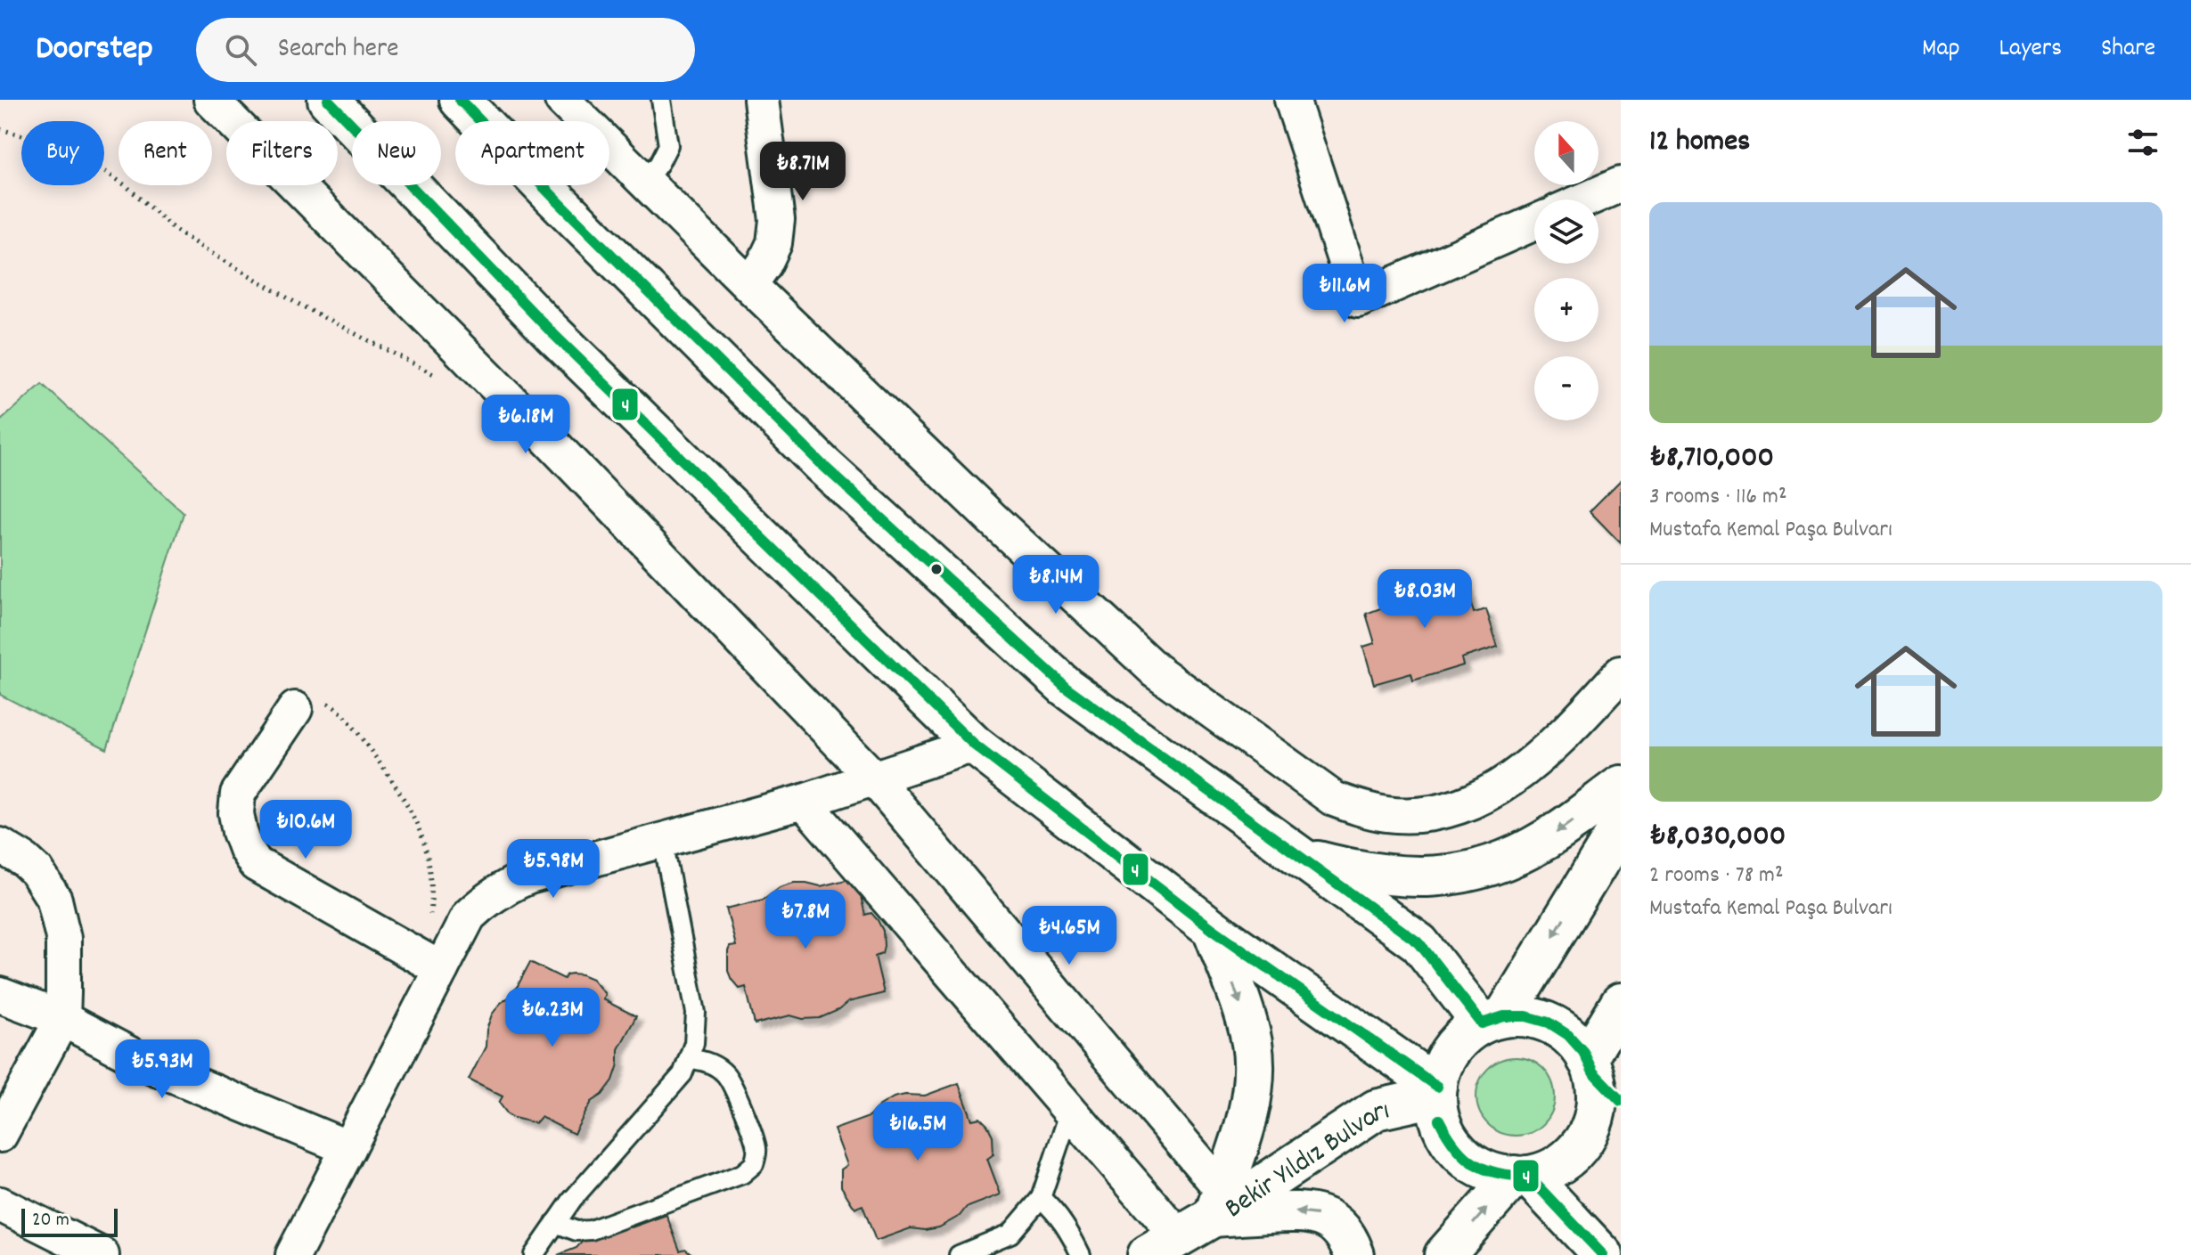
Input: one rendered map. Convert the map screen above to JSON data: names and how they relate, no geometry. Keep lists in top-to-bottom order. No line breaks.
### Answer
{"streets":{"main road":["Bekir Yıldız Bulvarı"]},"lines":["transit line 4"],"scale_bar":"20 m","north":"top","page":{"header":"Doorstep","search":"Search here","nav":["Map","Layers","Share"],"heading":"12 homes","map_buttons":["+","−"],"chip":["Buy","Rent","Filters","New","Apartment"],"price":["₺8.71M","₺11.6M","₺6.18M","₺8.14M","₺8.03M","₺10.6M","₺5.98M","₺7.8M","₺4.65M","₺6.23M","₺5.93M","₺16.5M"],"list":[{"name":"₺8,710,000","note":"3 rooms · 116 m² · Mustafa Kemal Paşa Bulvarı"},{"name":"₺8,030,000","note":"2 rooms · 78 m² · Mustafa Kemal Paşa Bulvarı"}],"scale":"20 m"}}
